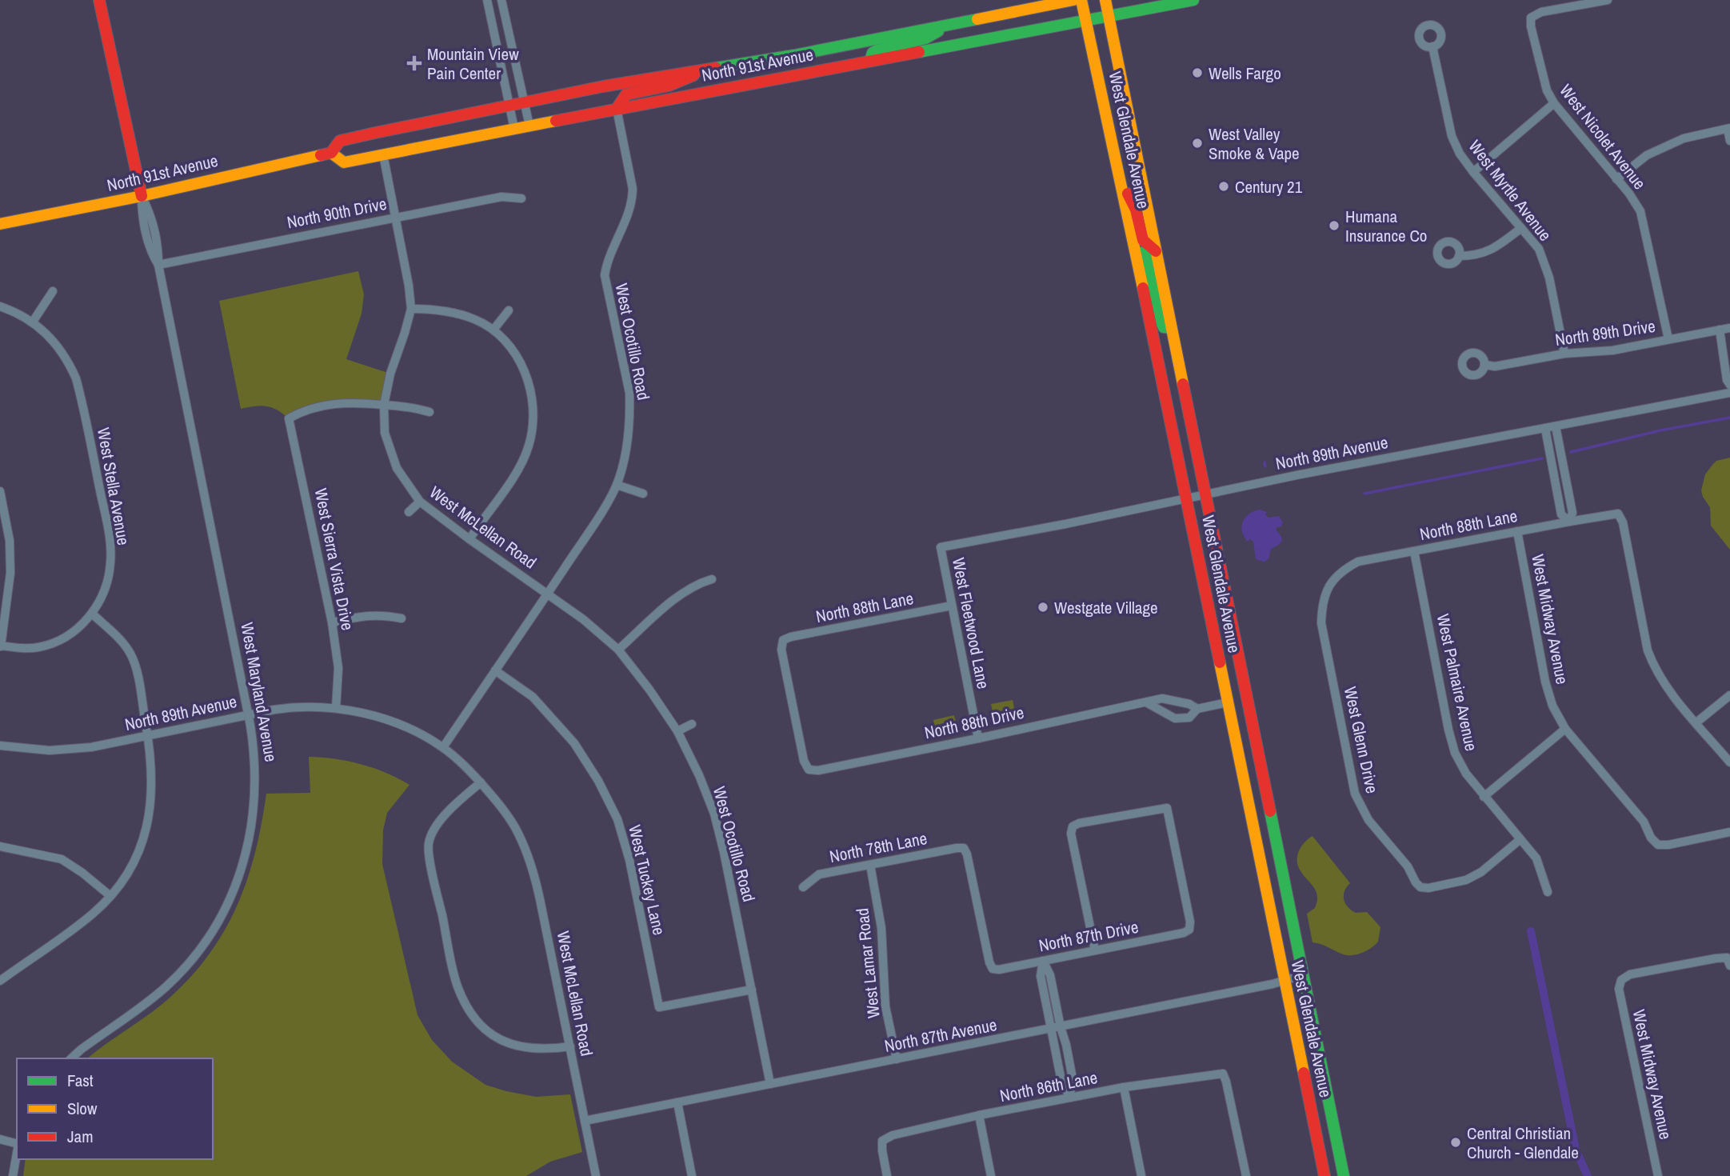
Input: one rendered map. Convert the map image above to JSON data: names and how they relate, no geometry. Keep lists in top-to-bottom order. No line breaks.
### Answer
{"streets":{"main road":["North 91st Avenue","West Glendale Avenue","West Maryland Avenue"],"street":["West Nicolet Avenue","West Myrtle Avenue","North 90th Drive","North 89th Drive","West Ocotillo Road","North 89th Avenue","West Stella Avenue","North 88th Lane","West McLellan Road","West Sierra Vista Drive","West Midway Avenue","West Fleetwood Lane","West Palmaire Avenue","North 88th Drive","West Glenn Drive","North 78th Lane","West Tuckey Lane","North 87th Drive","West Lamar Road","North 87th Avenue","North 86th Lane"]},"crossings":[["North 91st Avenue","West Glendale Avenue"],["North 91st Avenue","West Ocotillo Road"],["North 91st Avenue","West McLellan Road"],["North 91st Avenue","West Maryland Avenue"],["West Nicolet Avenue","North 89th Drive"],["West Glendale Avenue","North 89th Avenue"],["West Glendale Avenue","North 88th Drive"],["West Glendale Avenue","North 87th Avenue"],["West Myrtle Avenue","North 89th Drive"],["North 90th Drive","West McLellan Road"],["North 90th Drive","West Maryland Avenue"],["West Ocotillo Road","West McLellan Road"],["West Ocotillo Road","West Tuckey Lane"],["West Ocotillo Road","North 87th Avenue"],["North 89th Avenue","West McLellan Road"],["North 89th Avenue","West Sierra Vista Drive"],["North 89th Avenue","West Fleetwood Lane"],["North 89th Avenue","West Maryland Avenue"],["North 88th Lane","West Midway Avenue"],["North 88th Lane","West Fleetwood Lane"],["North 88th Lane","West Palmaire Avenue"],["North 88th Lane","North 88th Drive"],["North 88th Lane","West Glenn Drive"],["West McLellan Road","West Sierra Vista Drive"],["West McLellan Road","North 87th Avenue"],["West Fleetwood Lane","North 88th Drive"],["West Palmaire Avenue","West Glenn Drive"],["North 78th Lane","North 87th Drive"],["North 78th Lane","West Lamar Road"],["West Lamar Road","North 87th Avenue"]],"places":{"health":["Mountain View Pain Center"],"other":["Wells Fargo","West Valley Smoke & Vape","Century 21","Humana Insurance Co","Westgate Village","Central Christian Church - Glendale"]},"legend":["Fast","Slow","Jam"]}
